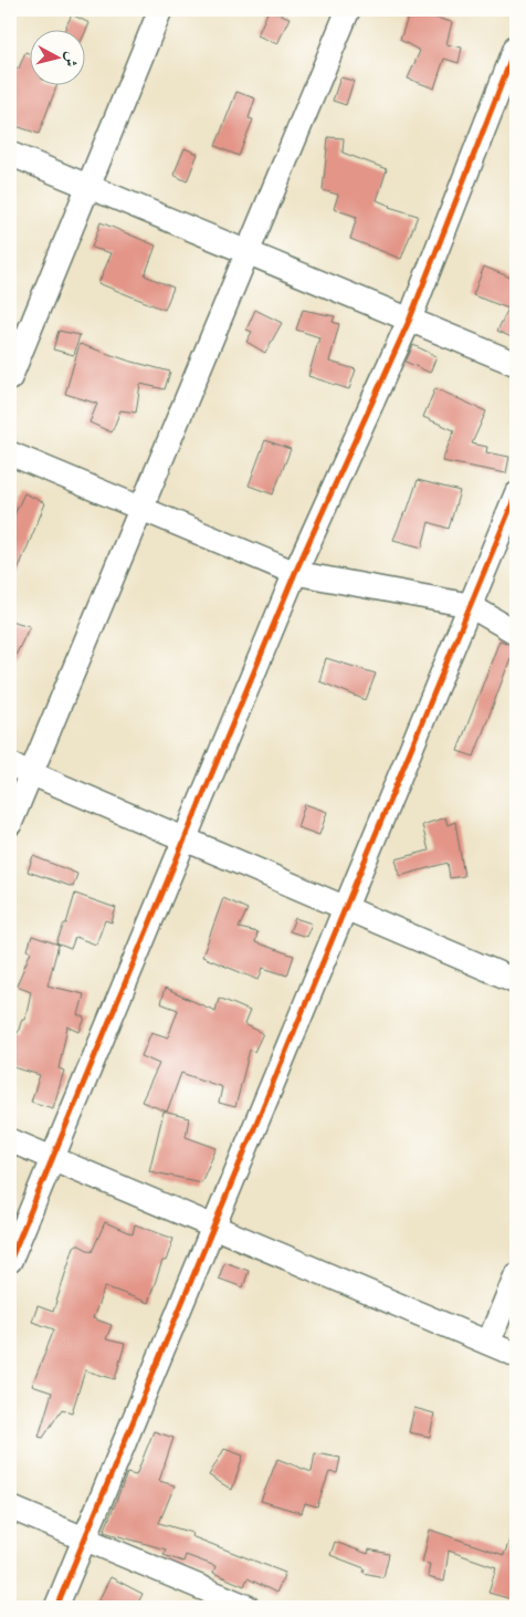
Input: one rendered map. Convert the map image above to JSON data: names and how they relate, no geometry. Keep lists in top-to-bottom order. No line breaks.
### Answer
{"north":"right"}
